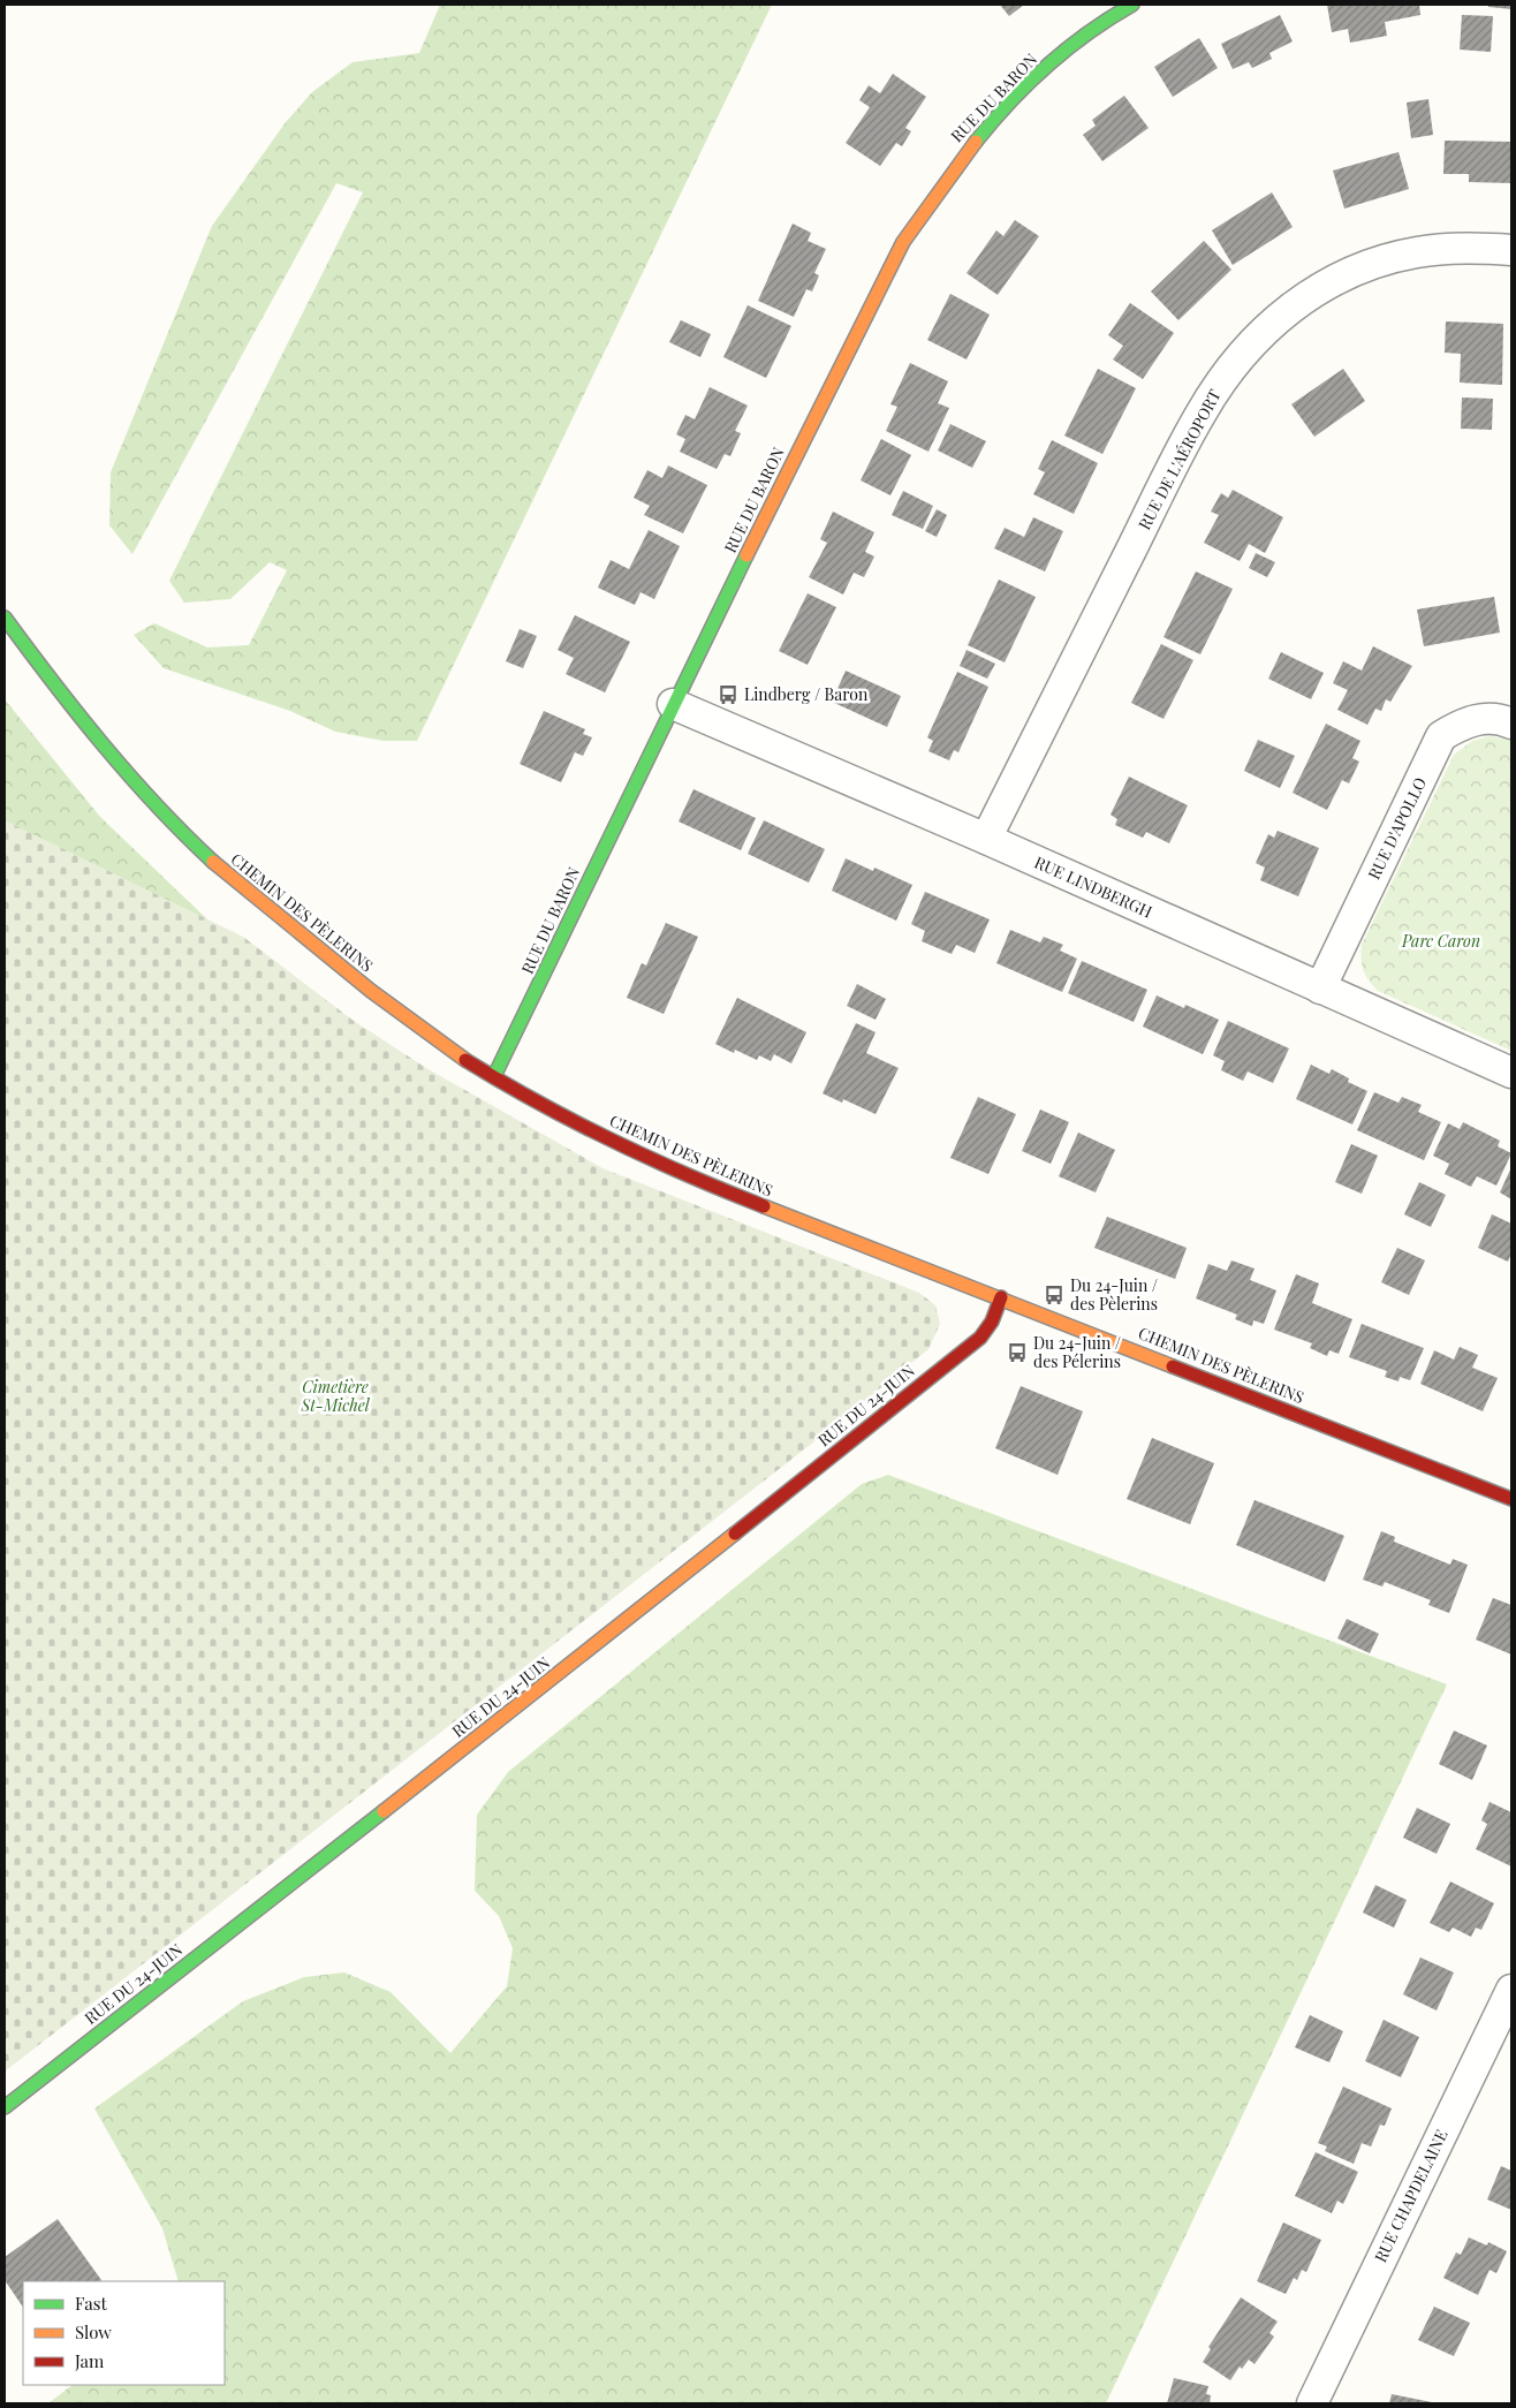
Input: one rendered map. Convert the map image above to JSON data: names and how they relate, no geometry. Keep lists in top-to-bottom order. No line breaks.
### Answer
{"streets":{"street":["RUE DU BARON","RUE DE L'AÉROPORT","RUE D'APOLLO","RUE LINDBERGH","CHEMIN DES PÈLERINS","RUE DU 24-JUIN","RUE CHAPDELAINE"]},"crossings":[["RUE DU BARON","RUE LINDBERGH"],["RUE DU BARON","CHEMIN DES PÈLERINS"],["RUE DE L'AÉROPORT","RUE LINDBERGH"],["RUE D'APOLLO","RUE LINDBERGH"],["CHEMIN DES PÈLERINS","RUE DU 24-JUIN"]],"parks":["Parc Caron","Cimetière St-Michel"],"places":{"bus stop":["Lindberg / Baron","Du 24-Juin / des Pèlerins","Du 24-Juin / des Pélerins"]},"legend":["Fast","Slow","Jam"]}
